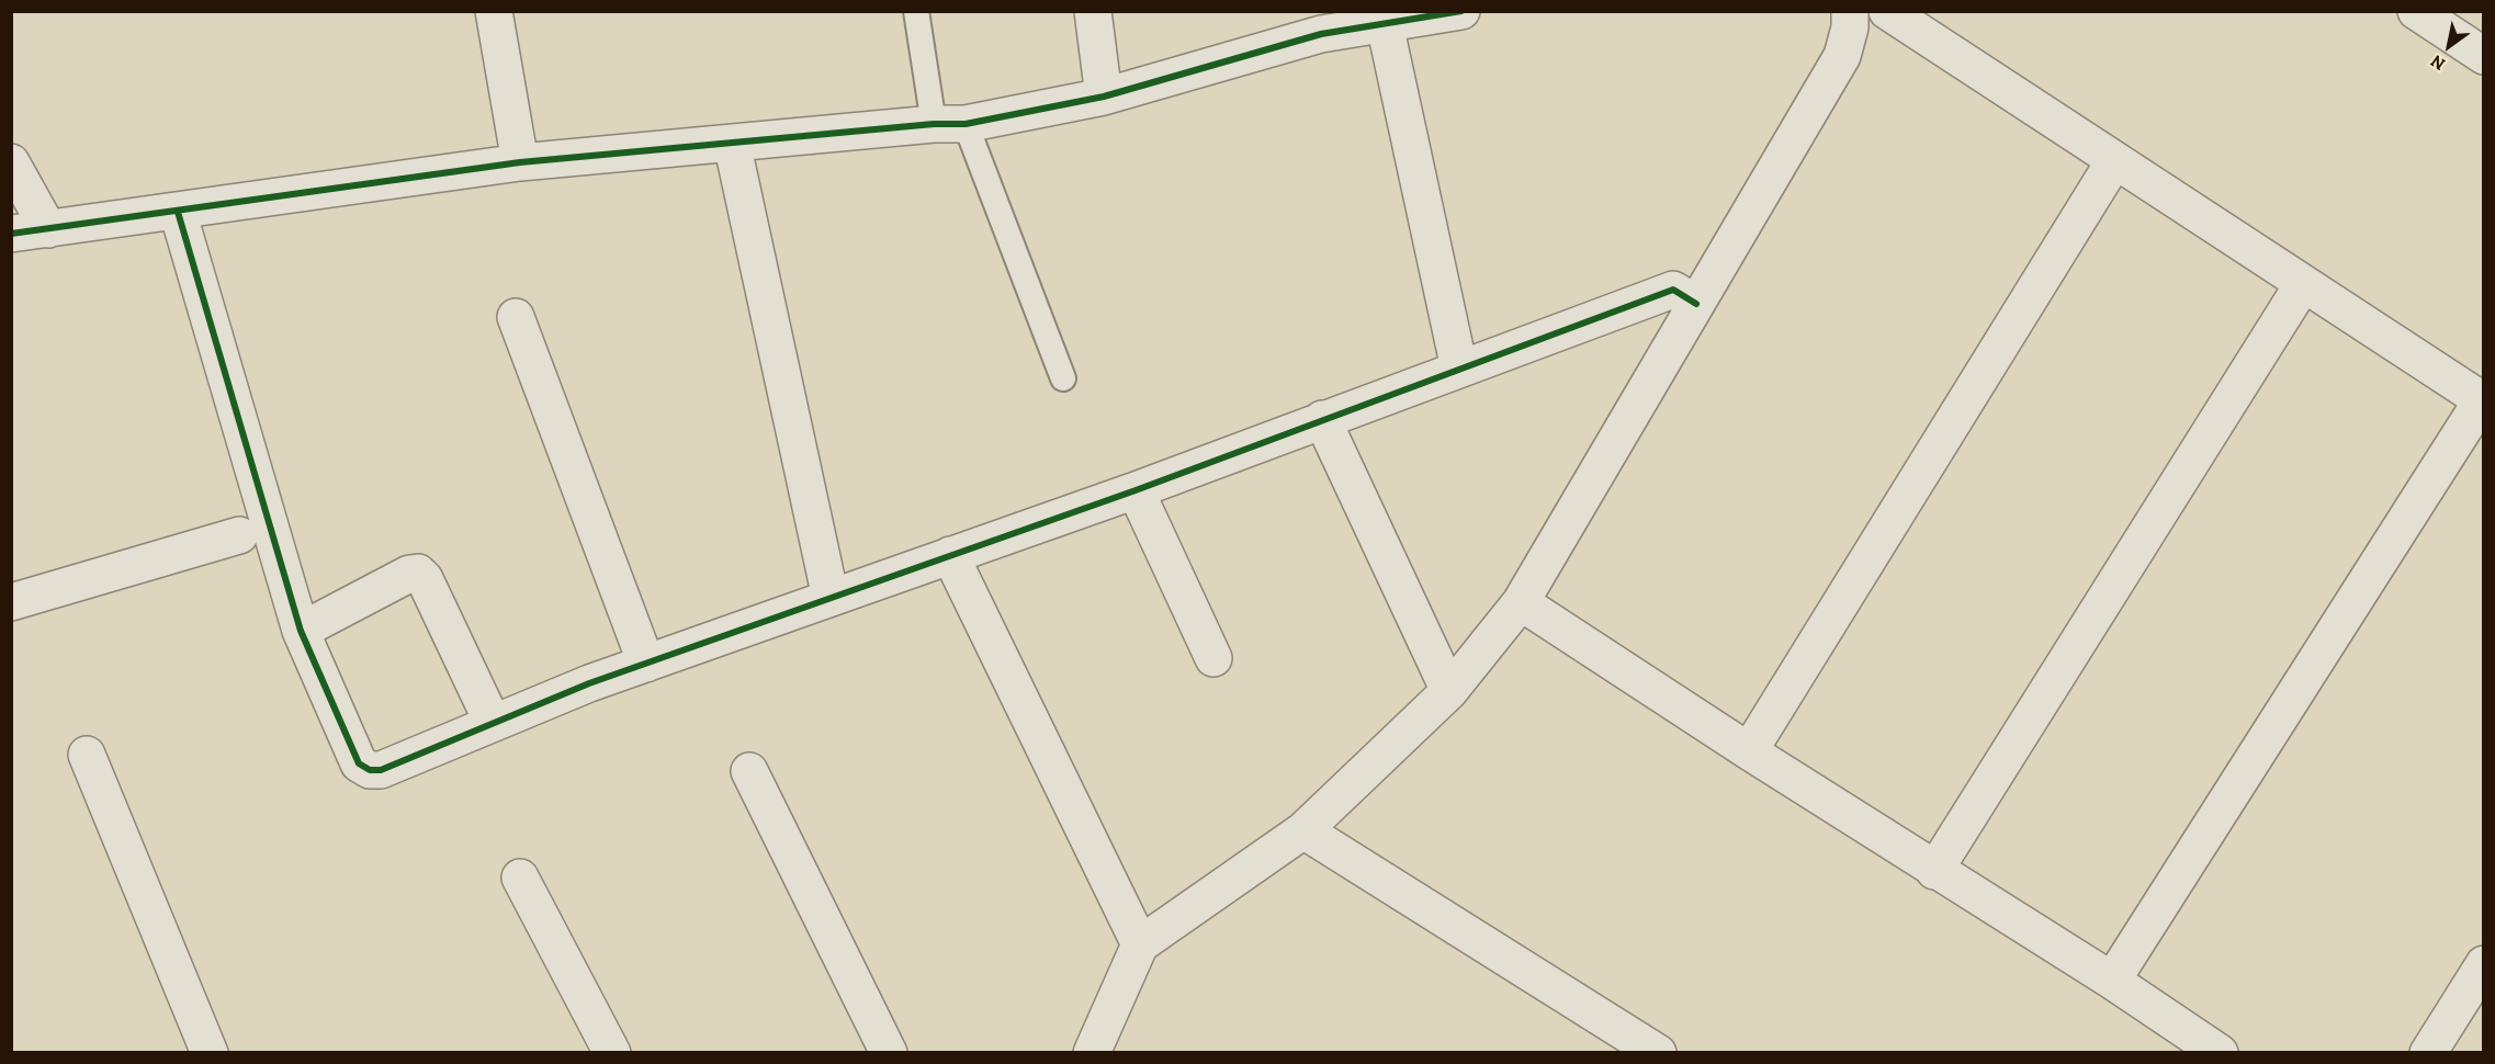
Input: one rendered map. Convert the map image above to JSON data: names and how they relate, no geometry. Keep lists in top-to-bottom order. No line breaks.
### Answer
{"north":"bottom left"}
